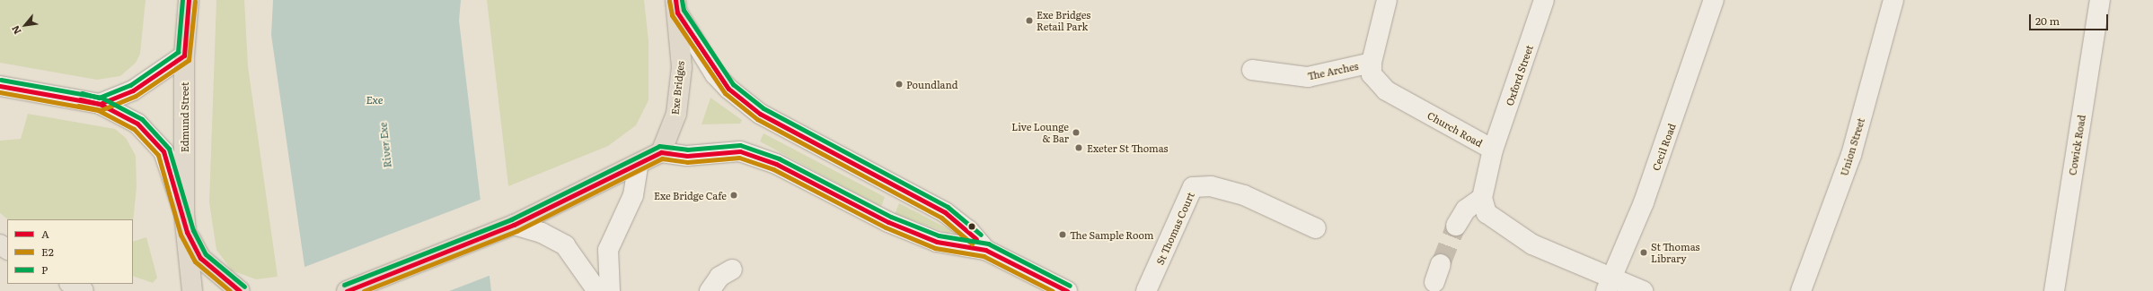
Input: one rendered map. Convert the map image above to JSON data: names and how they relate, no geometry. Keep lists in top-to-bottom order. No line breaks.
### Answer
{"streets":{"highway":["Exe Bridges","Edmund Street"],"street":["The Arches","Oxford Street","Church Road","Cowick Road","Cecil Road","Union Street","St Thomas Court"]},"crossings":[["The Arches","Church Road"],["Oxford Street","Church Road"]],"water":["Exe","River Exe"],"places":["Exe Bridges Retail Park","Poundland","Live Lounge & Bar","Exeter St Thomas","Exe Bridge Cafe","The Sample Room","St Thomas Library"],"lines":["transit line A","transit line P","transit line E2"],"legend":["A","E2","P"],"scale_bar":"20 m","north":"bottom left"}
